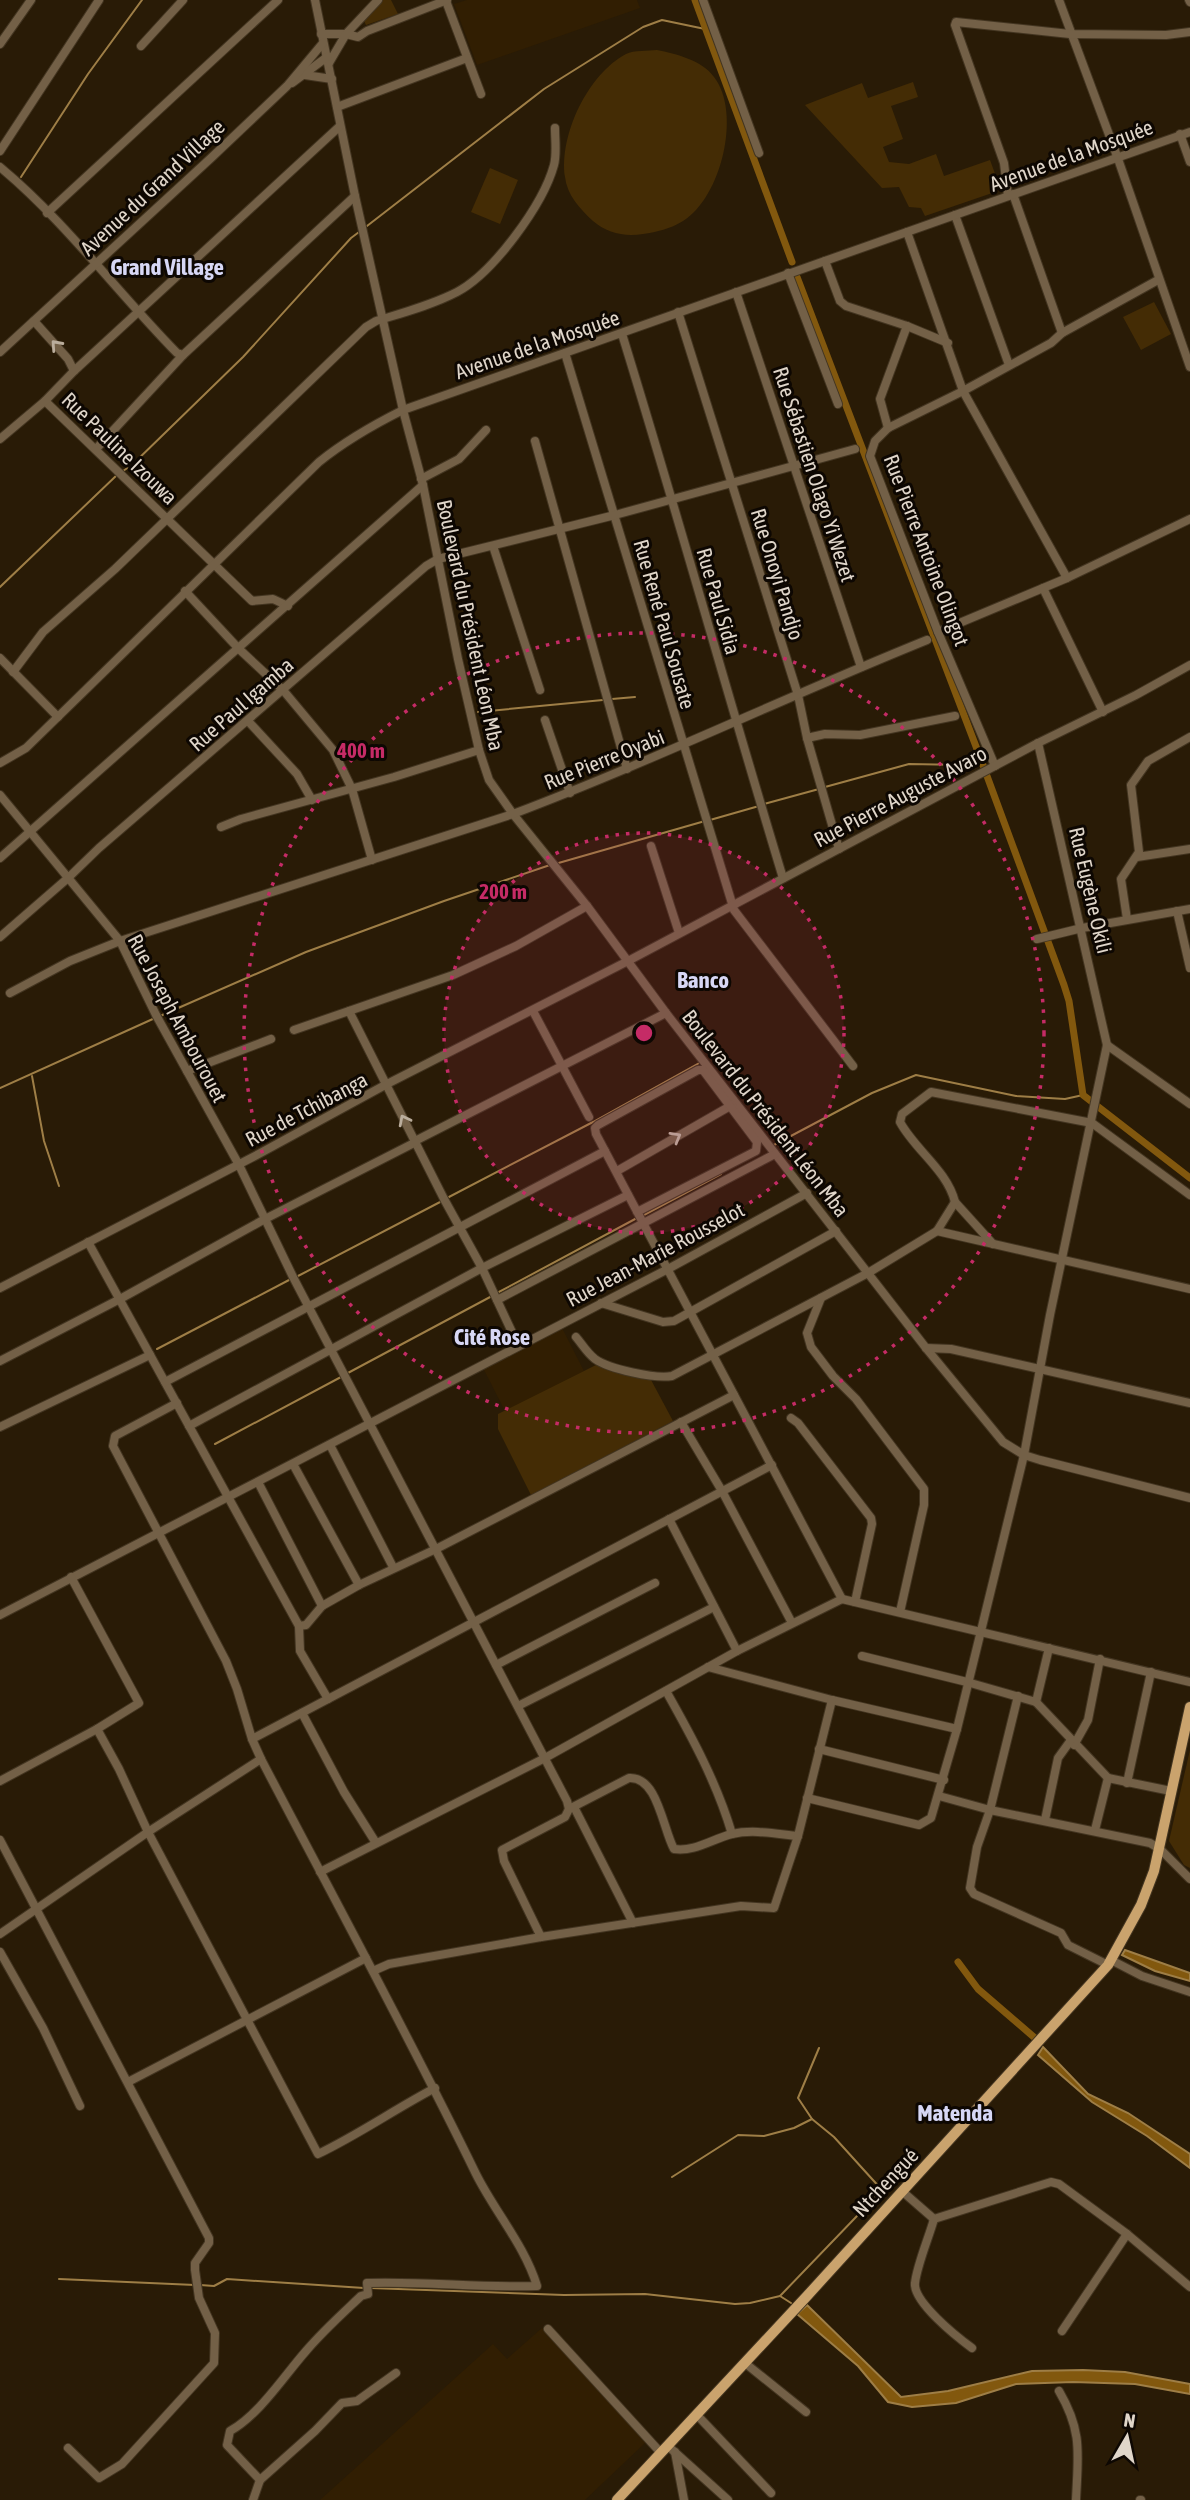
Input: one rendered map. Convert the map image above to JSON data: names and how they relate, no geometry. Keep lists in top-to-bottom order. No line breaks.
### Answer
{"streets":{"main road":["Ntchengué"],"street":["Avenue de la Mosquée","Avenue du Grand Village","Rue Pauline Izouwa","Rue Sébastien Olago Yi Wezet","Rue Pierre Antoine Olingot","Rue Onoyi Pandjo","Rue Paul Sidia","Rue René Paul Sousate","Boulevard du Président Léon Mba","Rue Paul Igamba","Rue Pierre Oyabi","Rue Pierre Auguste Avaro","Rue Eugène Okili","Rue Joseph Ambourouet","Rue de Tchibanga","Rue Jean-Marie Rousselot"]},"crossings":[["Avenue de la Mosquée","Rue Pauline Izouwa"],["Avenue de la Mosquée","Rue Sébastien Olago Yi Wezet"],["Avenue de la Mosquée","Rue Onoyi Pandjo"],["Avenue de la Mosquée","Rue Paul Sidia"],["Avenue de la Mosquée","Rue René Paul Sousate"],["Avenue de la Mosquée","Boulevard du Président Léon Mba"],["Avenue du Grand Village","Boulevard du Président Léon Mba"],["Rue Sébastien Olago Yi Wezet","Rue Pierre Oyabi"],["Rue Pierre Antoine Olingot","Rue Pierre Auguste Avaro"],["Rue Onoyi Pandjo","Rue Pierre Oyabi"],["Rue Onoyi Pandjo","Rue Pierre Auguste Avaro"],["Rue Paul Sidia","Rue Pierre Oyabi"],["Rue Paul Sidia","Rue Pierre Auguste Avaro"],["Rue René Paul Sousate","Rue Pierre Oyabi"],["Rue René Paul Sousate","Rue Pierre Auguste Avaro"],["Boulevard du Président Léon Mba","Rue Paul Igamba"],["Boulevard du Président Léon Mba","Rue Pierre Oyabi"],["Boulevard du Président Léon Mba","Rue Pierre Auguste Avaro"],["Boulevard du Président Léon Mba","Rue de Tchibanga"],["Boulevard du Président Léon Mba","Rue Jean-Marie Rousselot"],["Rue Paul Igamba","Rue Joseph Ambourouet"],["Rue Pierre Oyabi","Rue Joseph Ambourouet"],["Rue Pierre Auguste Avaro","Rue Eugène Okili"],["Rue Pierre Auguste Avaro","Rue de Tchibanga"],["Rue Joseph Ambourouet","Rue de Tchibanga"],["Rue Joseph Ambourouet","Rue Jean-Marie Rousselot"]],"districts":["Grand Village","Banco","Cité Rose","Matenda"],"north":"top","rings":["400 m","200 m"]}
